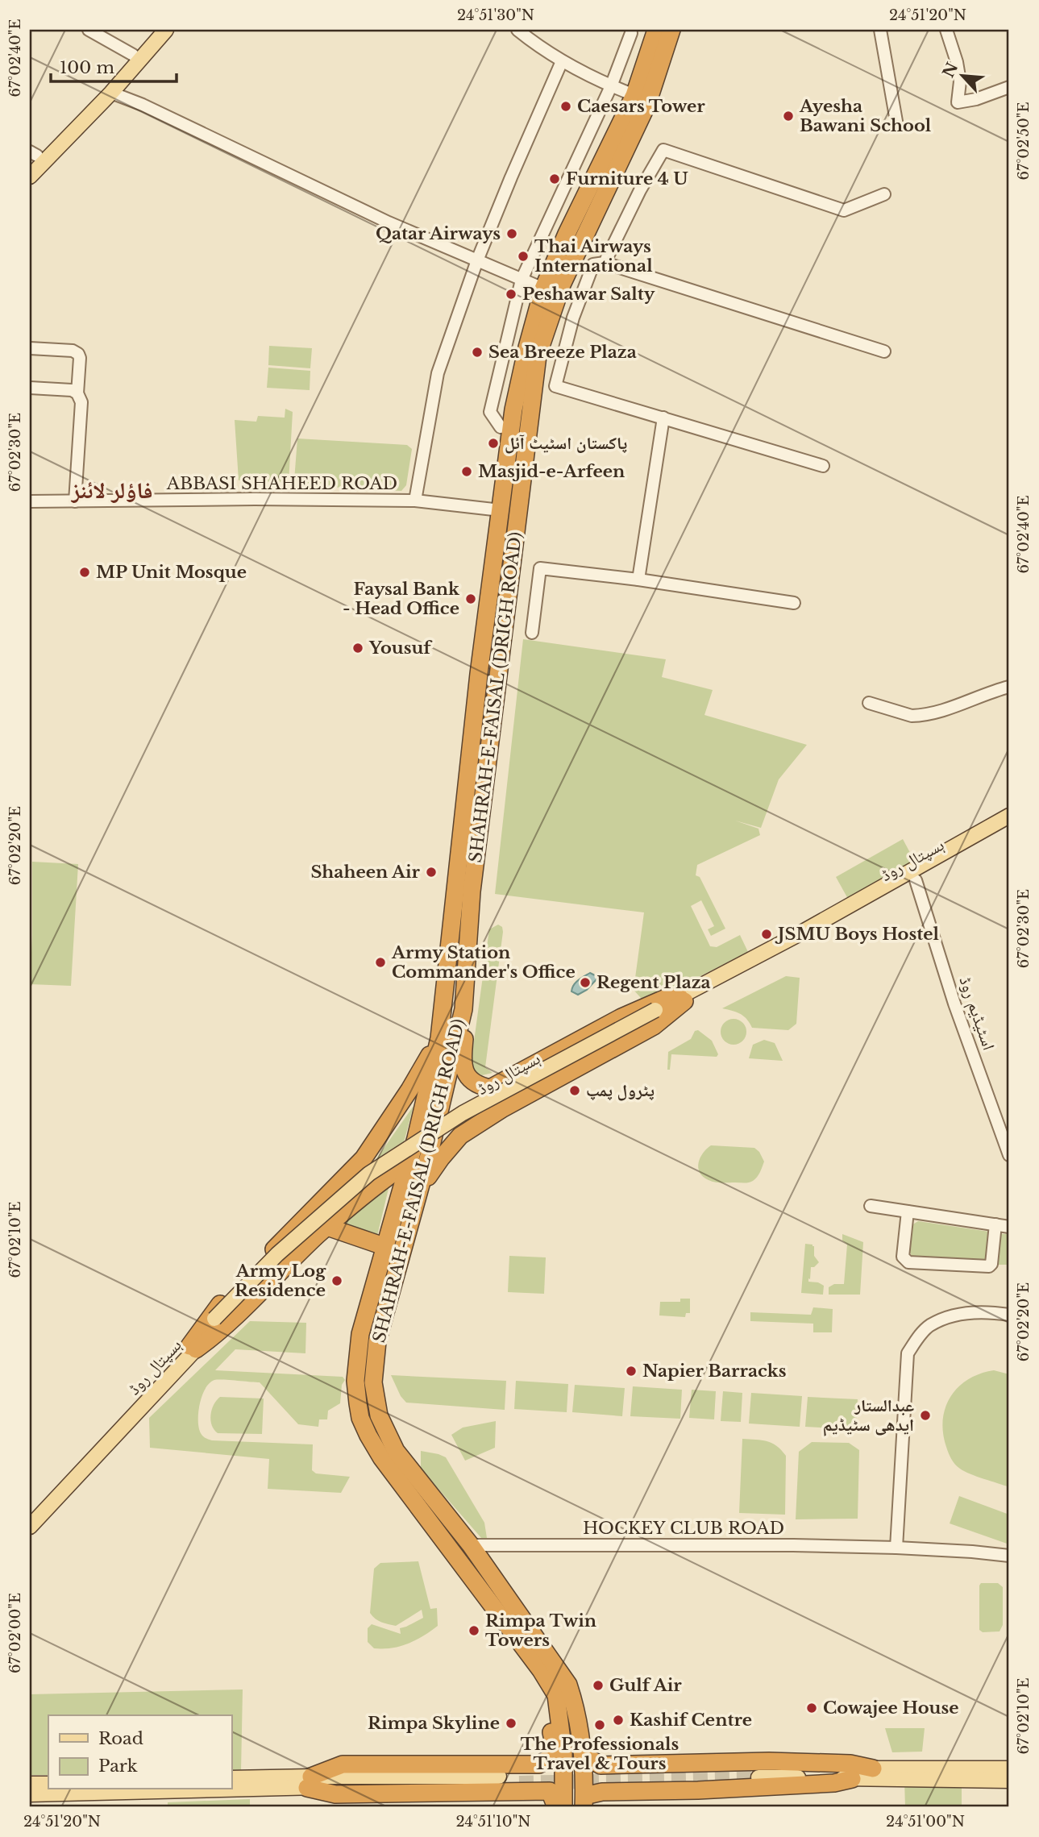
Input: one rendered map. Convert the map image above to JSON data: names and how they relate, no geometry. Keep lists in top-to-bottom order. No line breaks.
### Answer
{"streets":{"highway":["SHAHRAH-E-FAISAL (DRIGH ROAD)"],"main road":["ہسپتال روڈ"],"street":["ABBASI SHAHEED ROAD","اسٹیڈیم روڈ","HOCKEY CLUB ROAD"]},"crossings":[["ABBASI SHAHEED ROAD","SHAHRAH-E-FAISAL (DRIGH ROAD)"],["ہسپتال روڈ","اسٹیڈیم روڈ"]],"districts":["فاؤلر لائنز"],"places":["Caesars Tower","Ayesha Bawani School","Furniture 4 U","Qatar Airways","Thai Airways International","Peshawar Salty","Sea Breeze Plaza","پاکستان اسٹیٹ آئل","Masjid-e-Arfeen","MP Unit Mosque","Faysal Bank - Head Office","Yousuf","Shaheen Air","JSMU Boys Hostel","Army Station Commander's Office","Regent Plaza","پٹرول پمپ","Army Log Residence","Napier Barracks","عبدالستار ایدھی سٹیڈیم","Rimpa Twin Towers","Gulf Air","Cowajee House","Kashif Centre","Rimpa Skyline","The Professionals Travel & Tours"],"legend":["Road","Park"],"scale_bar":"100 m","north":"top left","coordinates":["24°51'30\"N","24°51'20\"N","67°02'40\"E","67°02'50\"E","67°02'30\"E","67°02'20\"E","67°02'10\"E","67°02'00\"E","24°51'10\"N","24°51'00\"N"]}
